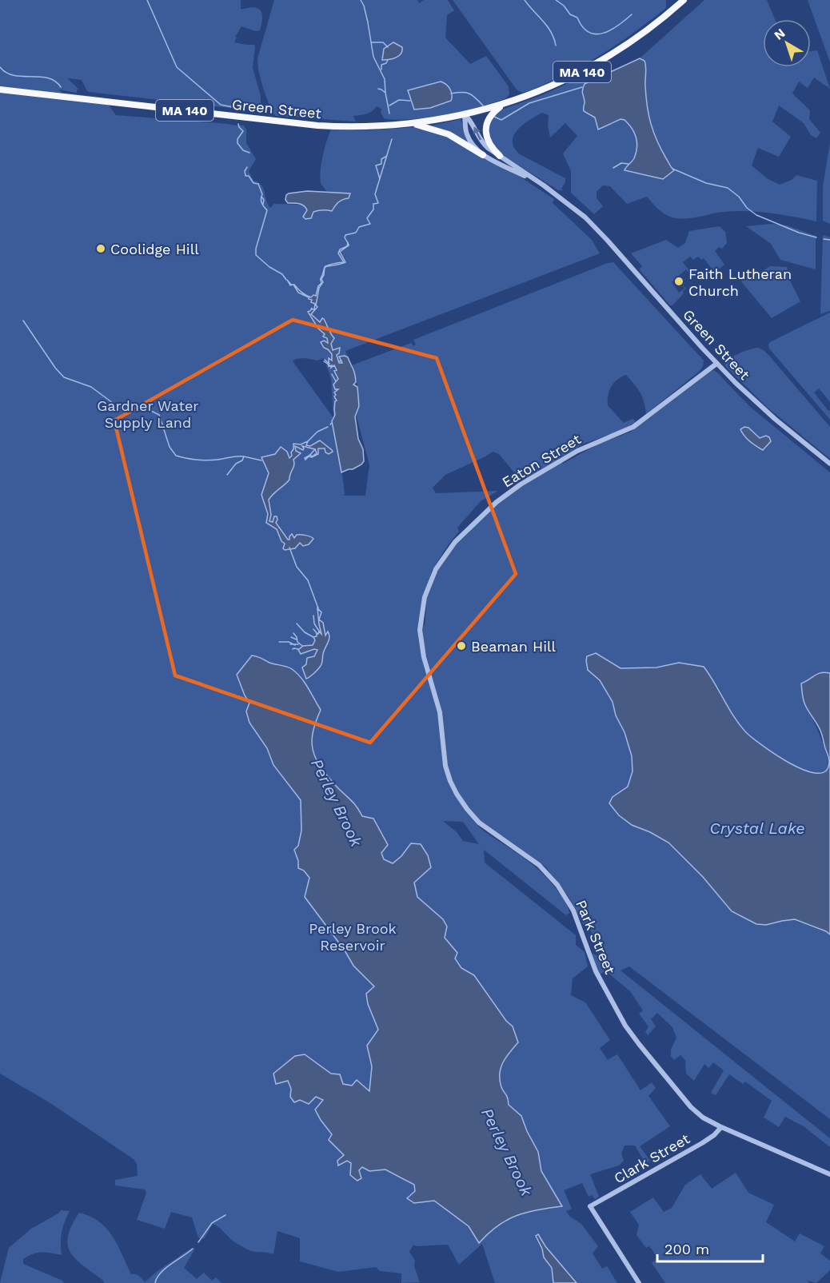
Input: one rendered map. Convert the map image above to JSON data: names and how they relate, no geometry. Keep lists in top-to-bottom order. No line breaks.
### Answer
{"streets":{"highway":["MA 140","Green Street"],"street":["Eaton Street","Park Street","Clark Street"]},"crossings":[["MA 140","Green Street"],["Green Street","Eaton Street"],["Eaton Street","Park Street"],["Park Street","Clark Street"]],"water":["Perley Brook","Crystal Lake"],"parks":["Gardner Water Supply Land","Perley Brook Reservoir"],"places":["Coolidge Hill","Faith Lutheran Church","Beaman Hill"],"scale_bar":"200 m","north":"top left"}
